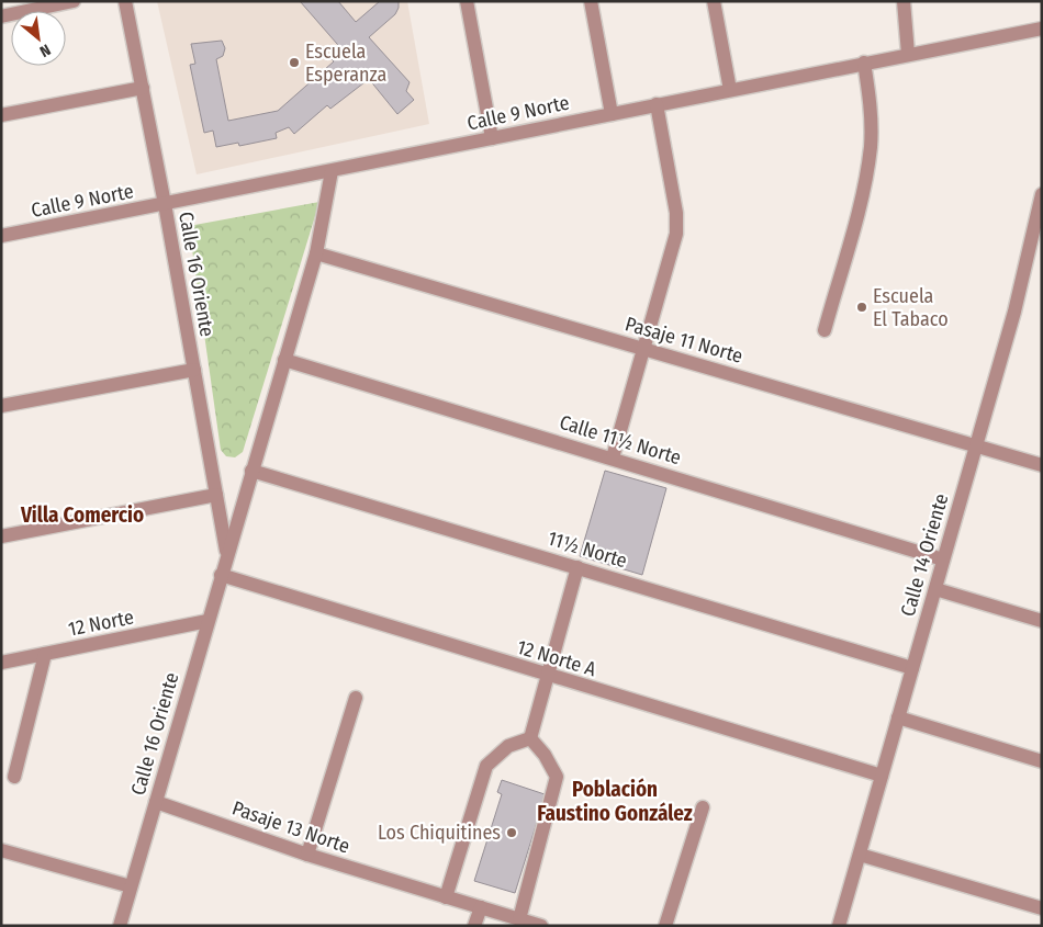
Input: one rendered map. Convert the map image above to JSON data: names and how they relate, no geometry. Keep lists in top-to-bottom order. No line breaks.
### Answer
{"streets":{"street":["Calle 9 Norte","Calle 16 Oriente","Pasaje 11 Norte","Calle 11½ Norte","11½ Norte","Calle 14 Oriente","12 Norte","12 Norte A","Pasaje 13 Norte"]},"crossings":[["Calle 9 Norte","Calle 16 Oriente"],["Calle 16 Oriente","Pasaje 11 Norte"],["Calle 16 Oriente","Calle 11½ Norte"],["Calle 16 Oriente","11½ Norte"],["Calle 16 Oriente","12 Norte"],["Calle 16 Oriente","12 Norte A"],["Calle 16 Oriente","Pasaje 13 Norte"],["Pasaje 11 Norte","Calle 14 Oriente"],["Calle 11½ Norte","Calle 14 Oriente"],["11½ Norte","Calle 14 Oriente"],["Calle 14 Oriente","12 Norte A"]],"districts":["Villa Comercio","Población Faustino González"],"places":["Escuela Esperanza","Escuela El Tabaco","Los Chiquitines"],"north":"bottom right"}
